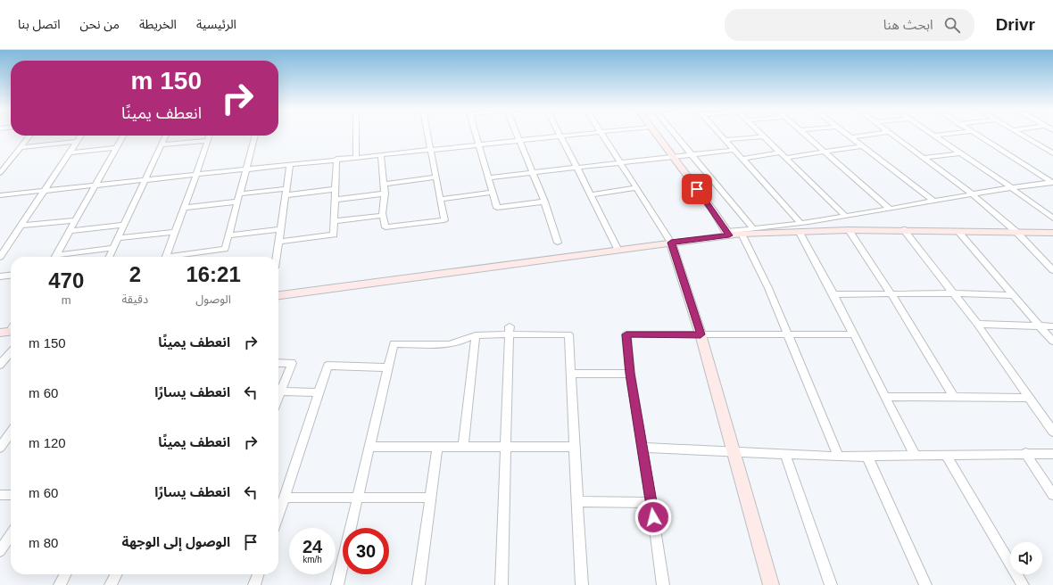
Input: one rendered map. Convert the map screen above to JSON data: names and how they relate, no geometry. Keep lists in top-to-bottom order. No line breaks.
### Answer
{"page":{"header":"Drivr","search":"ابحث هنا","nav":["الرئيسية","الخريطة","من نحن","اتصل بنا"],"turn":["150 m","انعطف يمينًا"],"eta":["16:21","الوصول","2","دقيقة","470","m"],"list":[{"name":"انعطف يمينًا","value":"150 m"},{"name":"انعطف يسارًا","value":"60 m"},{"name":"انعطف يمينًا","value":"120 m"},{"name":"انعطف يسارًا","value":"60 m"},{"name":"الوصول إلى الوجهة","value":"80 m"}],"speed":"24 km/h","limit":"30"}}
